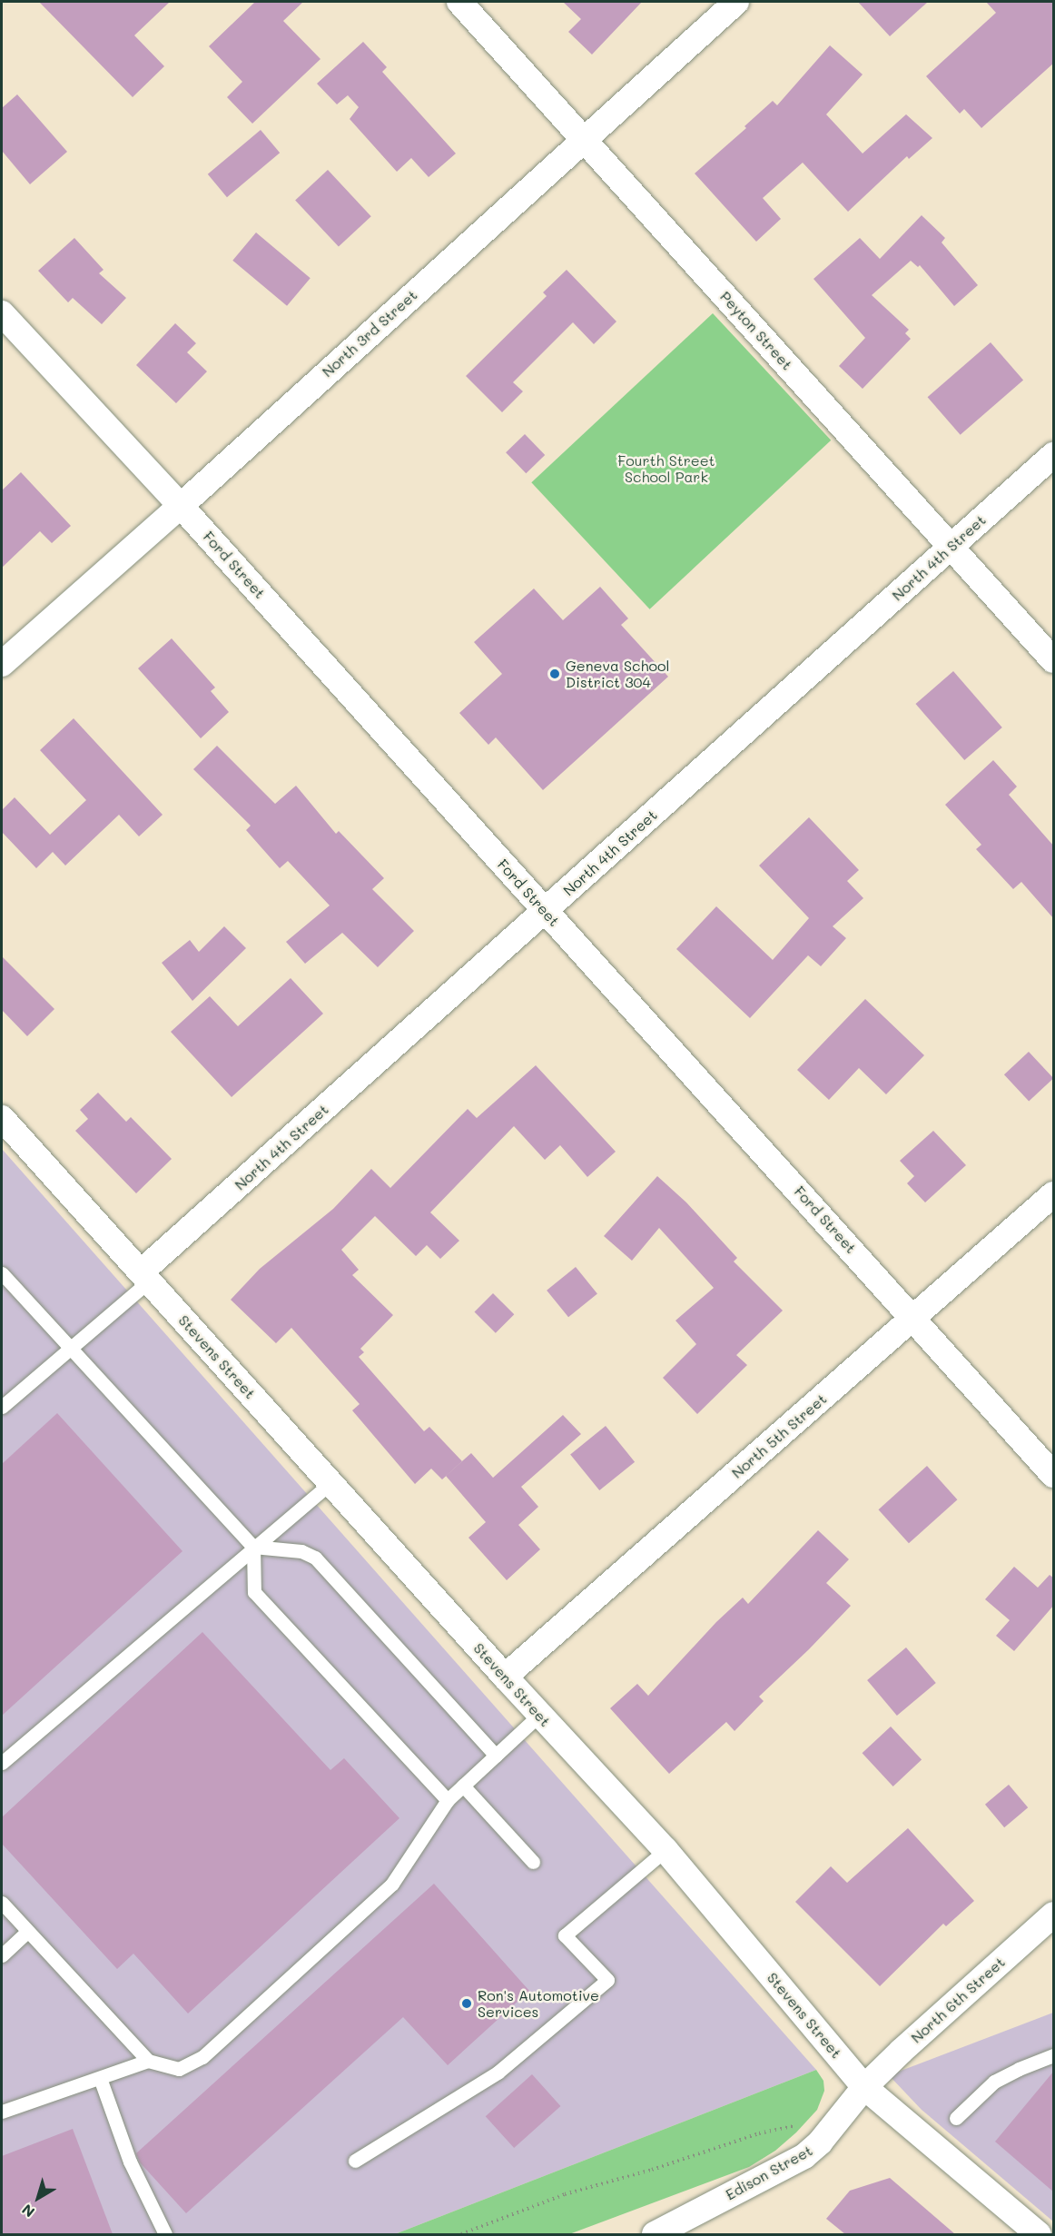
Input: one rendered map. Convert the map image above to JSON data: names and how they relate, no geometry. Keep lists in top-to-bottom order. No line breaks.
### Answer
{"streets":{"street":["Peyton Street","North 3rd Street","North 4th Street","Ford Street","Stevens Street","North 5th Street","North 6th Street","Edison Street"]},"crossings":[["Peyton Street","North 3rd Street"],["Peyton Street","North 4th Street"],["North 3rd Street","Ford Street"],["North 4th Street","Ford Street"],["North 4th Street","Stevens Street"],["Ford Street","North 5th Street"],["Stevens Street","North 5th Street"],["Stevens Street","North 6th Street"],["Stevens Street","Edison Street"],["North 6th Street","Edison Street"]],"parks":["Fourth Street School Park"],"places":["Geneva School District 304","Ron's Automotive Services"],"north":"bottom left"}
